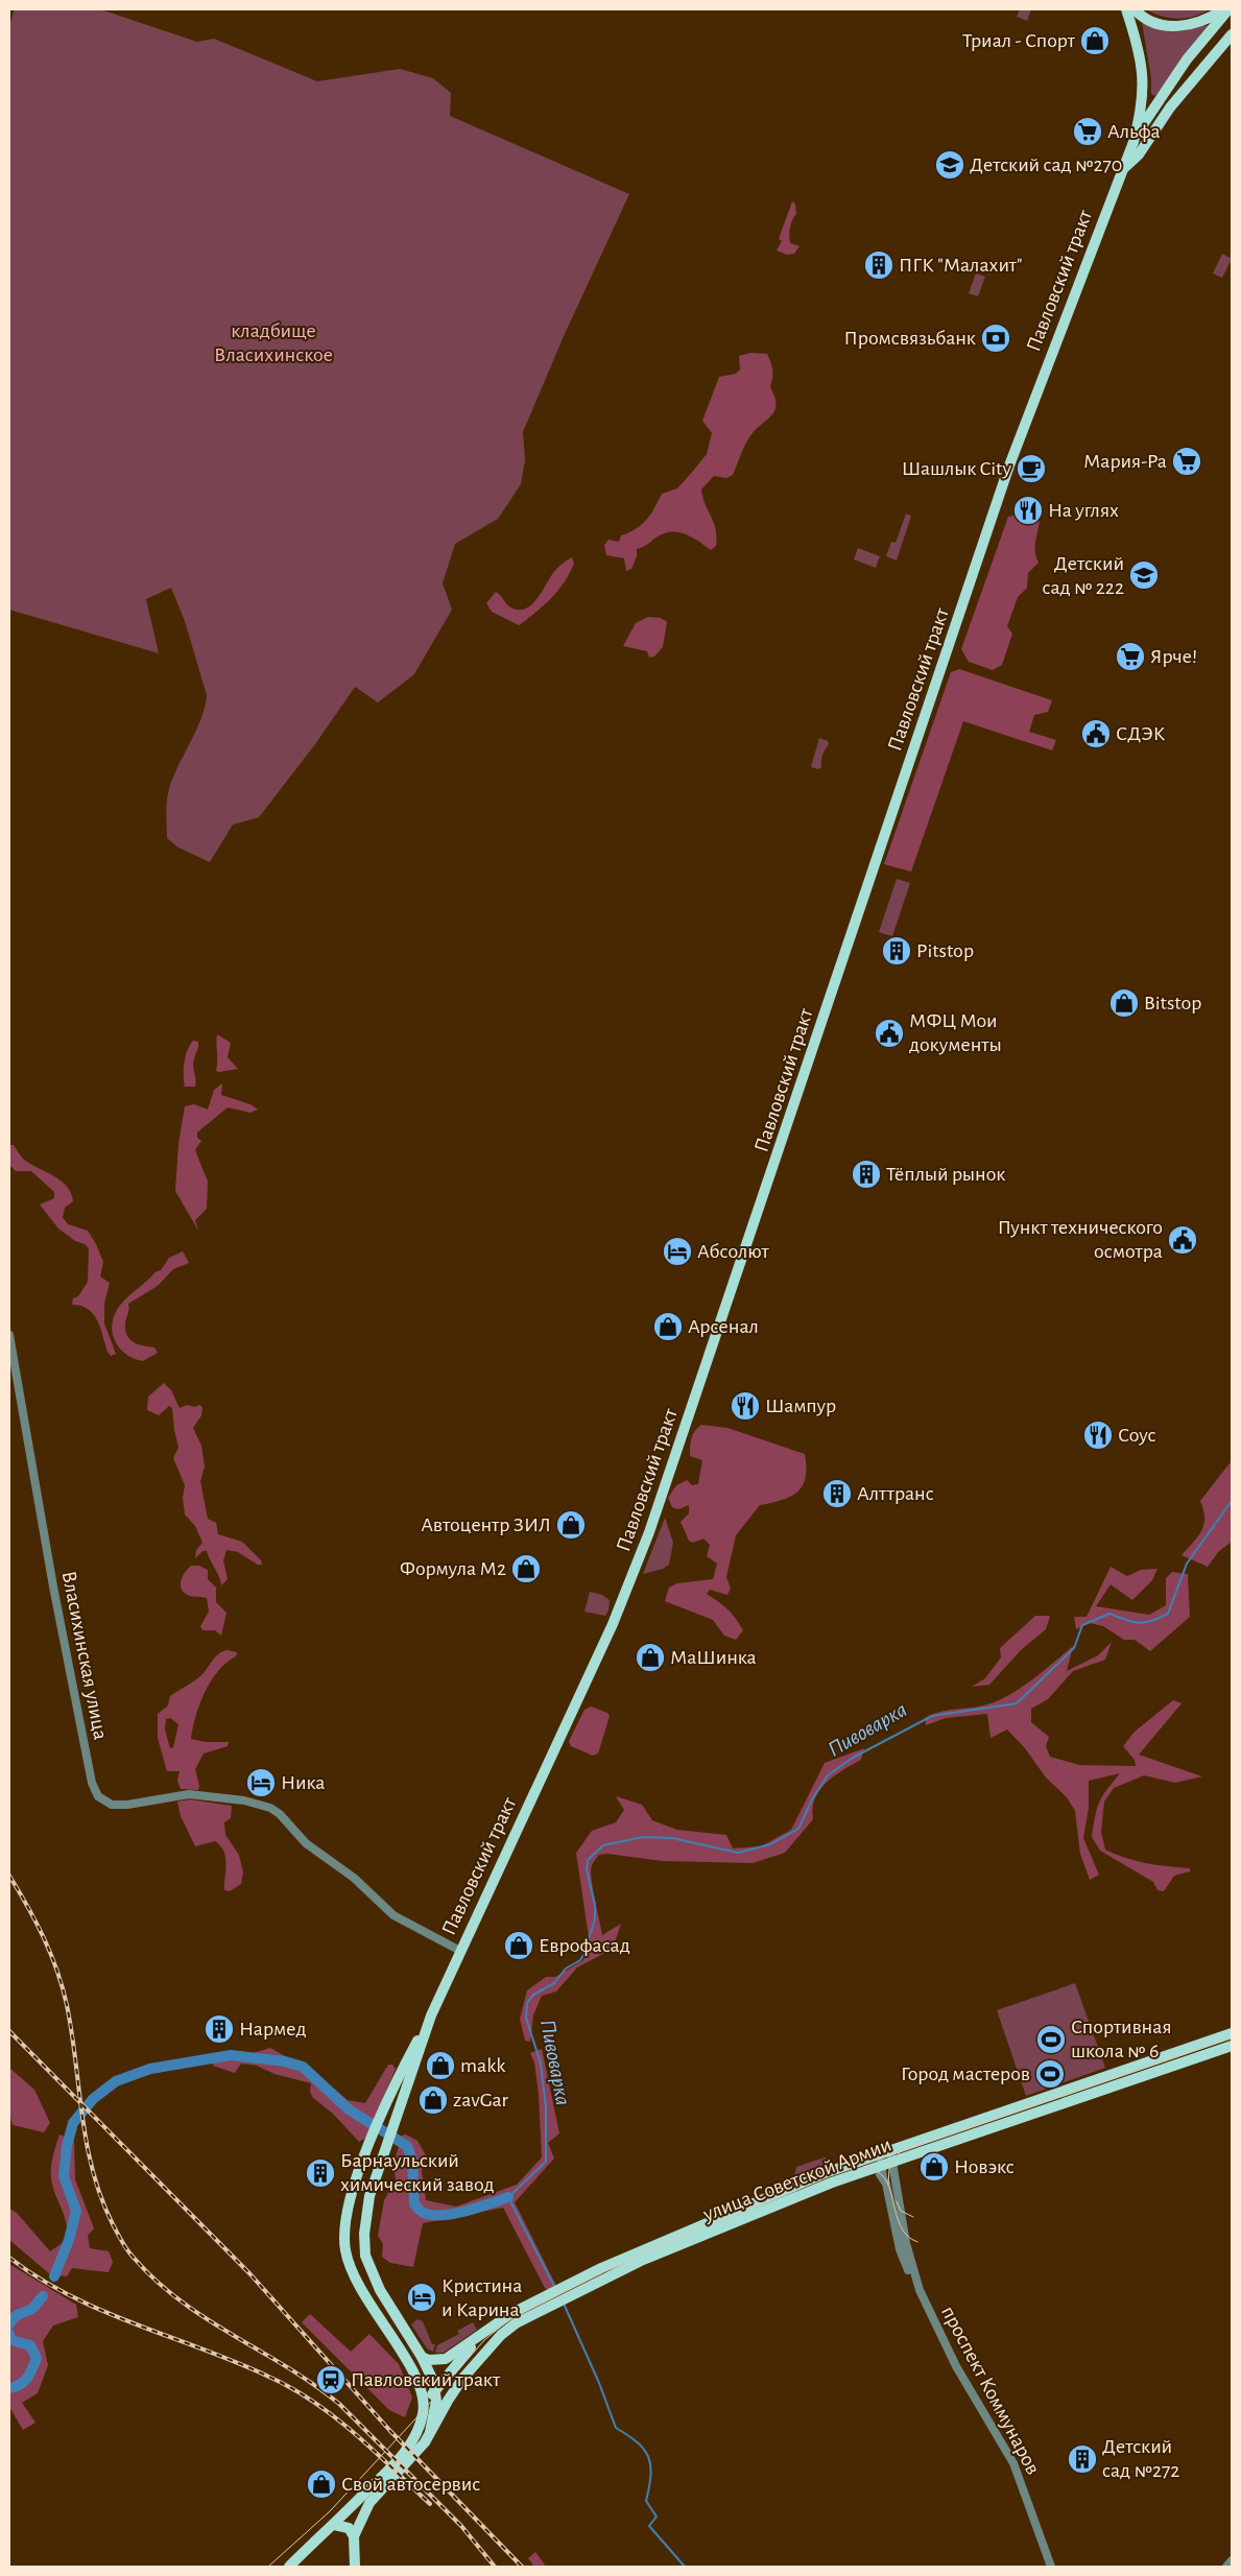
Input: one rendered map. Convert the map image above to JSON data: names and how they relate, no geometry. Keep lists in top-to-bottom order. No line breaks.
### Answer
{"streets":{"main road":["Павловский тракт","улица Советской Армии"],"street":["Власихинская улица","проспект Коммунаров"]},"crossings":[["Павловский тракт","Власихинская улица"],["Павловский тракт","улица Советской Армии"],["улица Советской Армии","проспект Коммунаров"]],"water":["Пивоварка"],"parks":["кладбище Власихинское"],"places":{"shop":["Триал - Спорт","Bitstop","Арсенал","Автоцентр ЗИЛ","Формула М2","МаШинка","Еврофасад","makk","zavGar","Новэкс","Свой автосервис"],"supermarket":["Альфа","Мария-Ра","Ярче!"],"school or university":["Детский сад №270","Детский сад № 222"],"building":["ПГК \"Малахит\"","Pitstop","Тёплый рынок","Алттранс","Нармед","Барнаульский химический завод","Детский сад №272"],"bank":["Промсвязьбанк"],"cafe":["Шашлык City"],"restaurant":["На углях","Шампур","Соус"],"public building":["СДЭК","МФЦ Мои документы","Пункт технического осмотра"],"hotel":["Абсолют","Ника","Кристина и Карина"],"sports":["Спортивная школа № 6","Город мастеров"],"station":["Павловский тракт"]}}
